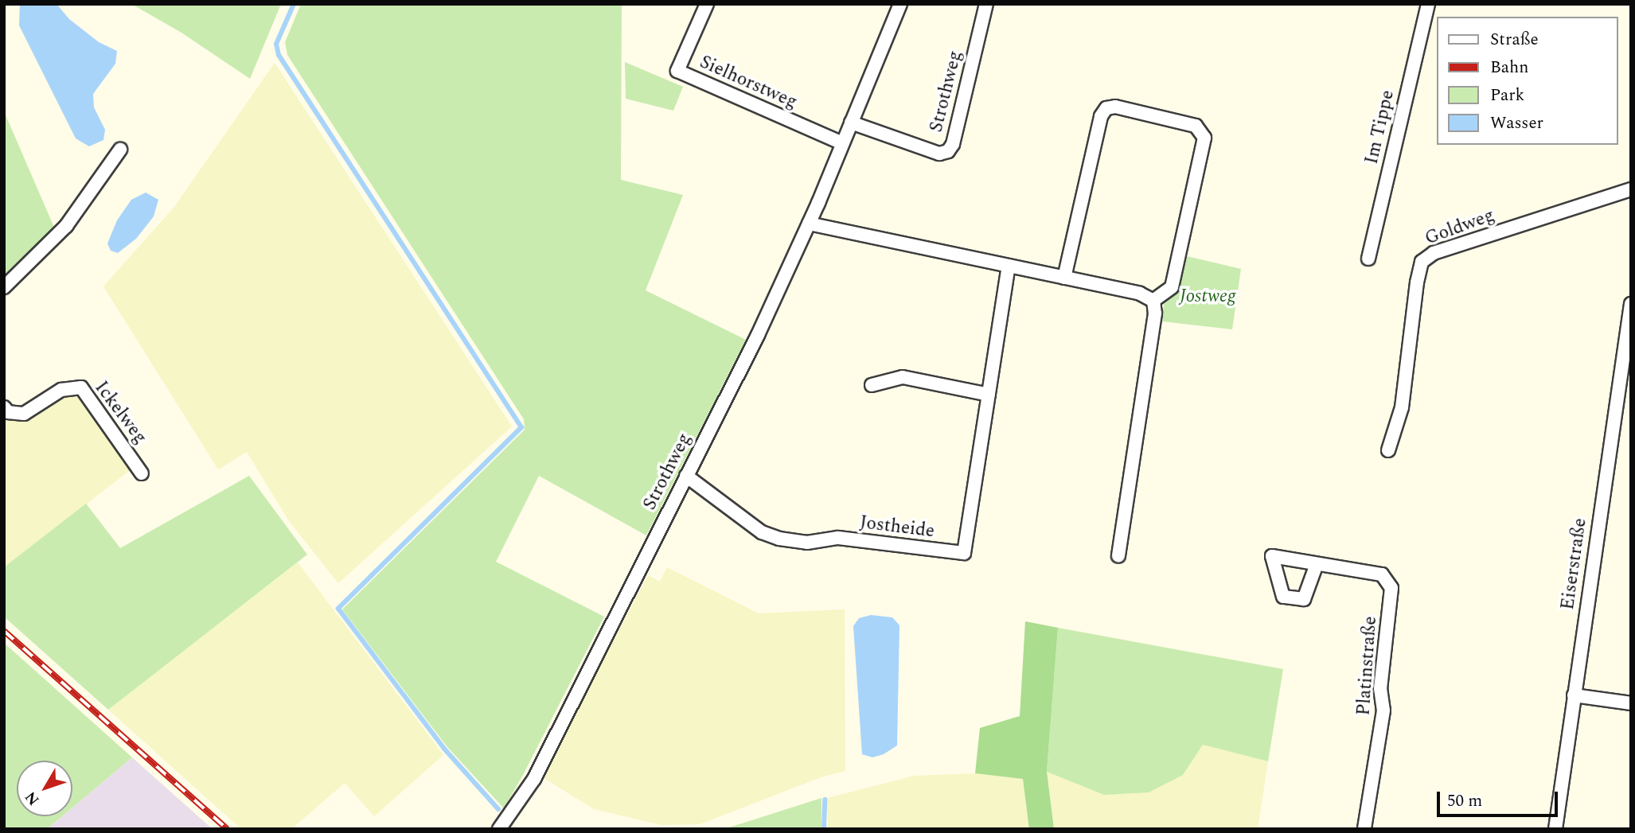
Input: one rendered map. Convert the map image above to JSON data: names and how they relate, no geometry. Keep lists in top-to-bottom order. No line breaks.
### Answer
{"streets":{"street":["Sielhorstweg","Strothweg","Im Tippe","Goldweg","Ickelweg","Jostheide","Eiserstraße","Platinstraße"]},"crossings":[["Sielhorstweg","Strothweg"],["Strothweg","Jostheide"]],"parks":["Jostweg"],"legend":["Straße","Bahn","Park","Wasser"],"scale_bar":"50 m","north":"bottom left"}
